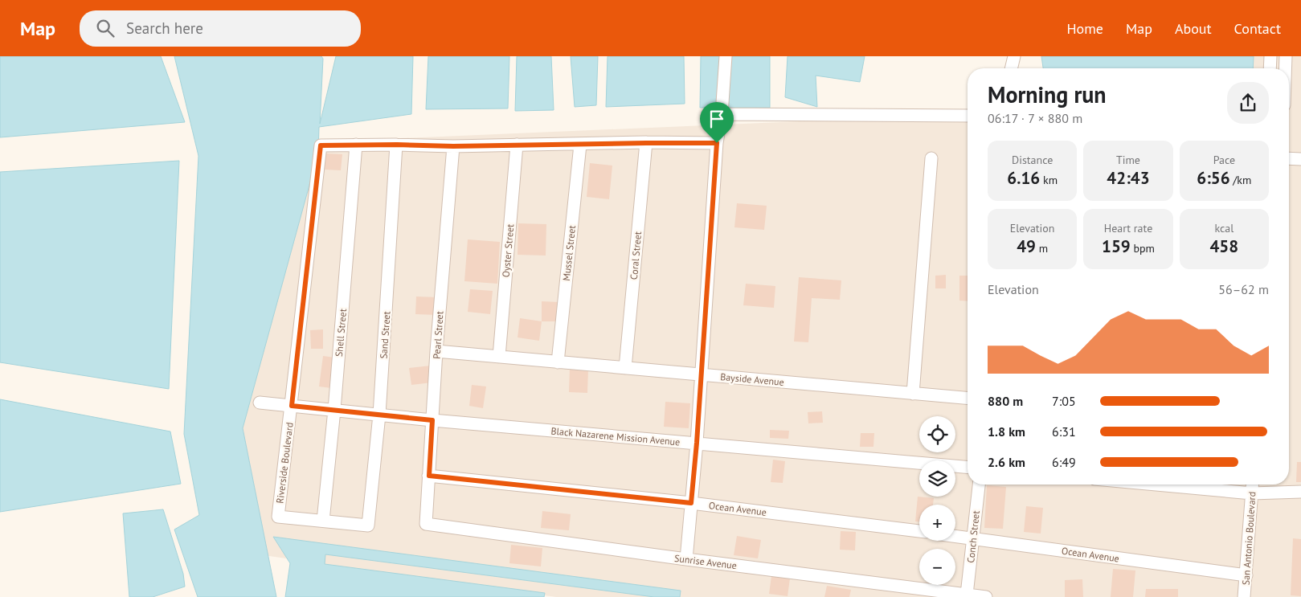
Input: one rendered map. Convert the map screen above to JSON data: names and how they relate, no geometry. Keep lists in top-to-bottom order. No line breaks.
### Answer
{"streets":{"street":["Oyster Street","Mussel Street","Coral Street","Shell Street","Sand Street","Pearl Street","Bayside Avenue","Black Nazarene Mission Avenue","Riverside Boulevard","Ocean Avenue","Conch Street","San Antonio Boulevard","Sunrise Avenue"]},"crossings":[["Oyster Street","Bayside Avenue"],["Mussel Street","Bayside Avenue"],["Coral Street","Bayside Avenue"],["Shell Street","Sand Street"],["Shell Street","Black Nazarene Mission Avenue"],["Shell Street","Riverside Boulevard"],["Sand Street","Black Nazarene Mission Avenue"],["Sand Street","Riverside Boulevard"],["Pearl Street","Bayside Avenue"],["Pearl Street","Black Nazarene Mission Avenue"],["Pearl Street","Ocean Avenue"],["Pearl Street","Sunrise Avenue"],["Black Nazarene Mission Avenue","Riverside Boulevard"],["Ocean Avenue","Conch Street"],["Ocean Avenue","San Antonio Boulevard"],["Conch Street","Sunrise Avenue"]],"page":{"header":"Map","search":"Search here","nav":["Home","Map","About","Contact"],"heading":["Morning run","06:17 · 7 × 880 m"],"stats":[["Distance","6.16 km"],["Time","42:43"],["Pace","6:56 /km"],["Elevation","49 m"],["Heart rate","159 bpm"],["kcal","458"]],"chart":["Elevation","56–62 m"],"list":[{"name":"880 m","note":"7:05"},{"name":"1.8 km","note":"6:31"},{"name":"2.6 km","note":"6:49"}],"map_buttons":["+","−"]}}
